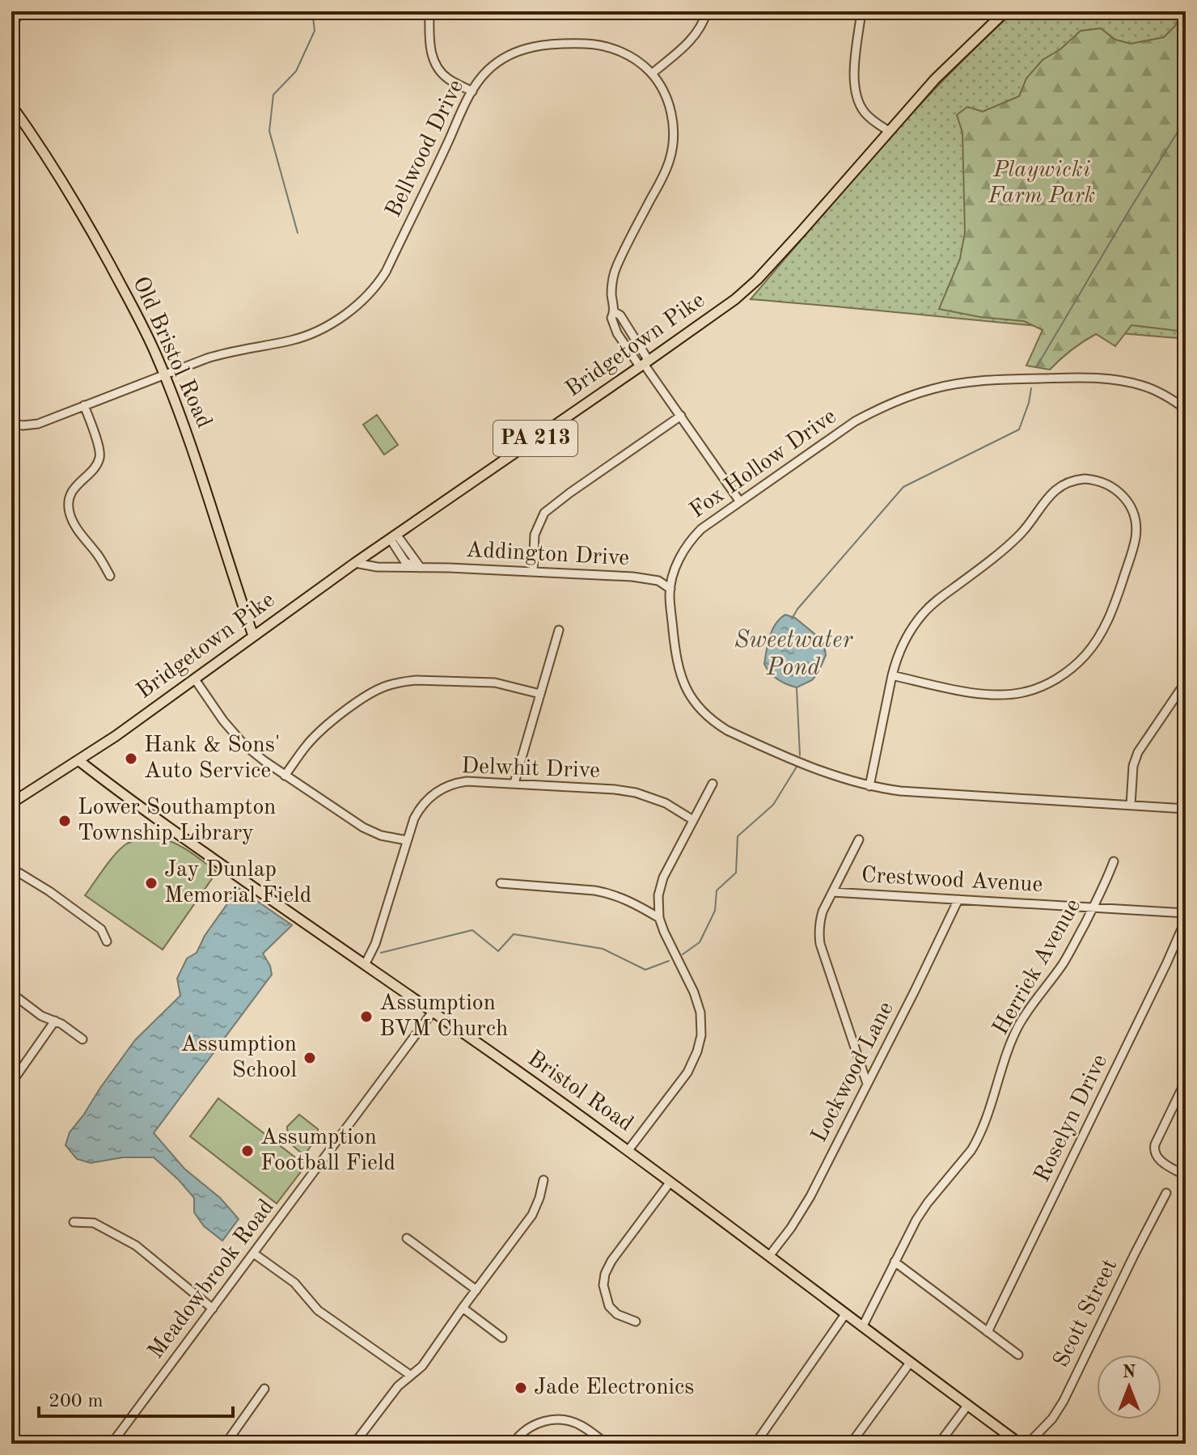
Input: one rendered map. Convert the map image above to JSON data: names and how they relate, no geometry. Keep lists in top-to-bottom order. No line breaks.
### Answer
{"streets":{"main road":["Bridgetown Pike","Old Bristol Road","PA 213","Bristol Road"],"street":["Bellwood Drive","Fox Hollow Drive","Addington Drive","Delwhit Drive","Crestwood Avenue","Herrick Avenue","Lockwood Lane","Roselyn Drive","Meadowbrook Road","Scott Street"]},"crossings":[["Bellwood Drive","Bridgetown Pike"],["Bellwood Drive","Old Bristol Road"],["Bellwood Drive","Fox Hollow Drive"],["Bridgetown Pike","Old Bristol Road"],["Bridgetown Pike","Addington Drive"],["Bridgetown Pike","Bristol Road"],["Fox Hollow Drive","Addington Drive"],["Delwhit Drive","Bristol Road"],["Crestwood Avenue","Herrick Avenue"],["Crestwood Avenue","Lockwood Lane"],["Herrick Avenue","Bristol Road"],["Lockwood Lane","Bristol Road"],["Bristol Road","Meadowbrook Road"]],"water":["Sweetwater Pond"],"parks":["Playwicki Farm Park"],"places":["Hank & Sons' Auto Service","Lower Southampton Township Library","Jay Dunlap Memorial Field","Assumption BVM Church","Assumption School","Assumption Football Field","Jade Electronics"],"scale_bar":"200 m","north":"top"}
